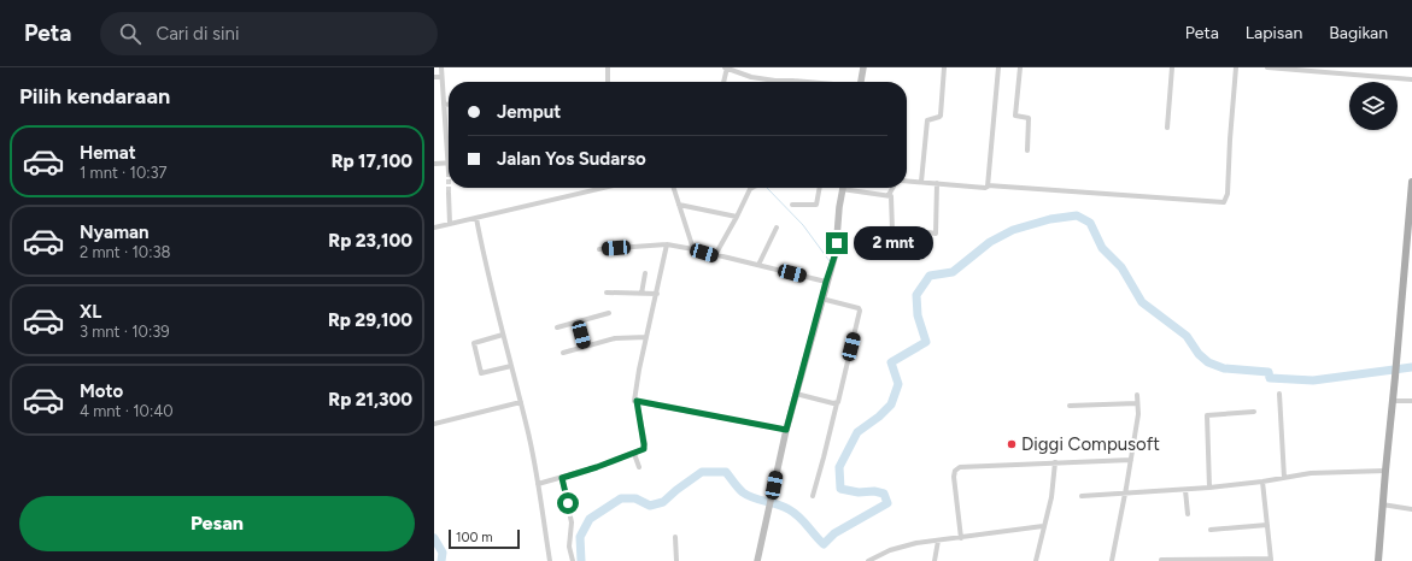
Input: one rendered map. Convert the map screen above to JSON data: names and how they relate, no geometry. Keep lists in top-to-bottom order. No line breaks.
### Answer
{"places":["Diggi Compusoft"],"scale_bar":"100 m","page":{"header":"Peta","search":"Cari di sini","nav":["Peta","Lapisan","Bagikan"],"heading":"Pilih kendaraan","banner":["Jemput","Jalan Yos Sudarso"],"list":[{"name":"Hemat","note":"1 mnt · 10:37","value":"Rp 17,100"},{"name":"Nyaman","note":"2 mnt · 10:38","value":"Rp 23,100"},{"name":"XL","note":"3 mnt · 10:39","value":"Rp 29,100"},{"name":"Moto","note":"4 mnt · 10:40","value":"Rp 21,300"}],"bubble":"2 mnt","buttons":"Pesan","scale":"100 m"}}
